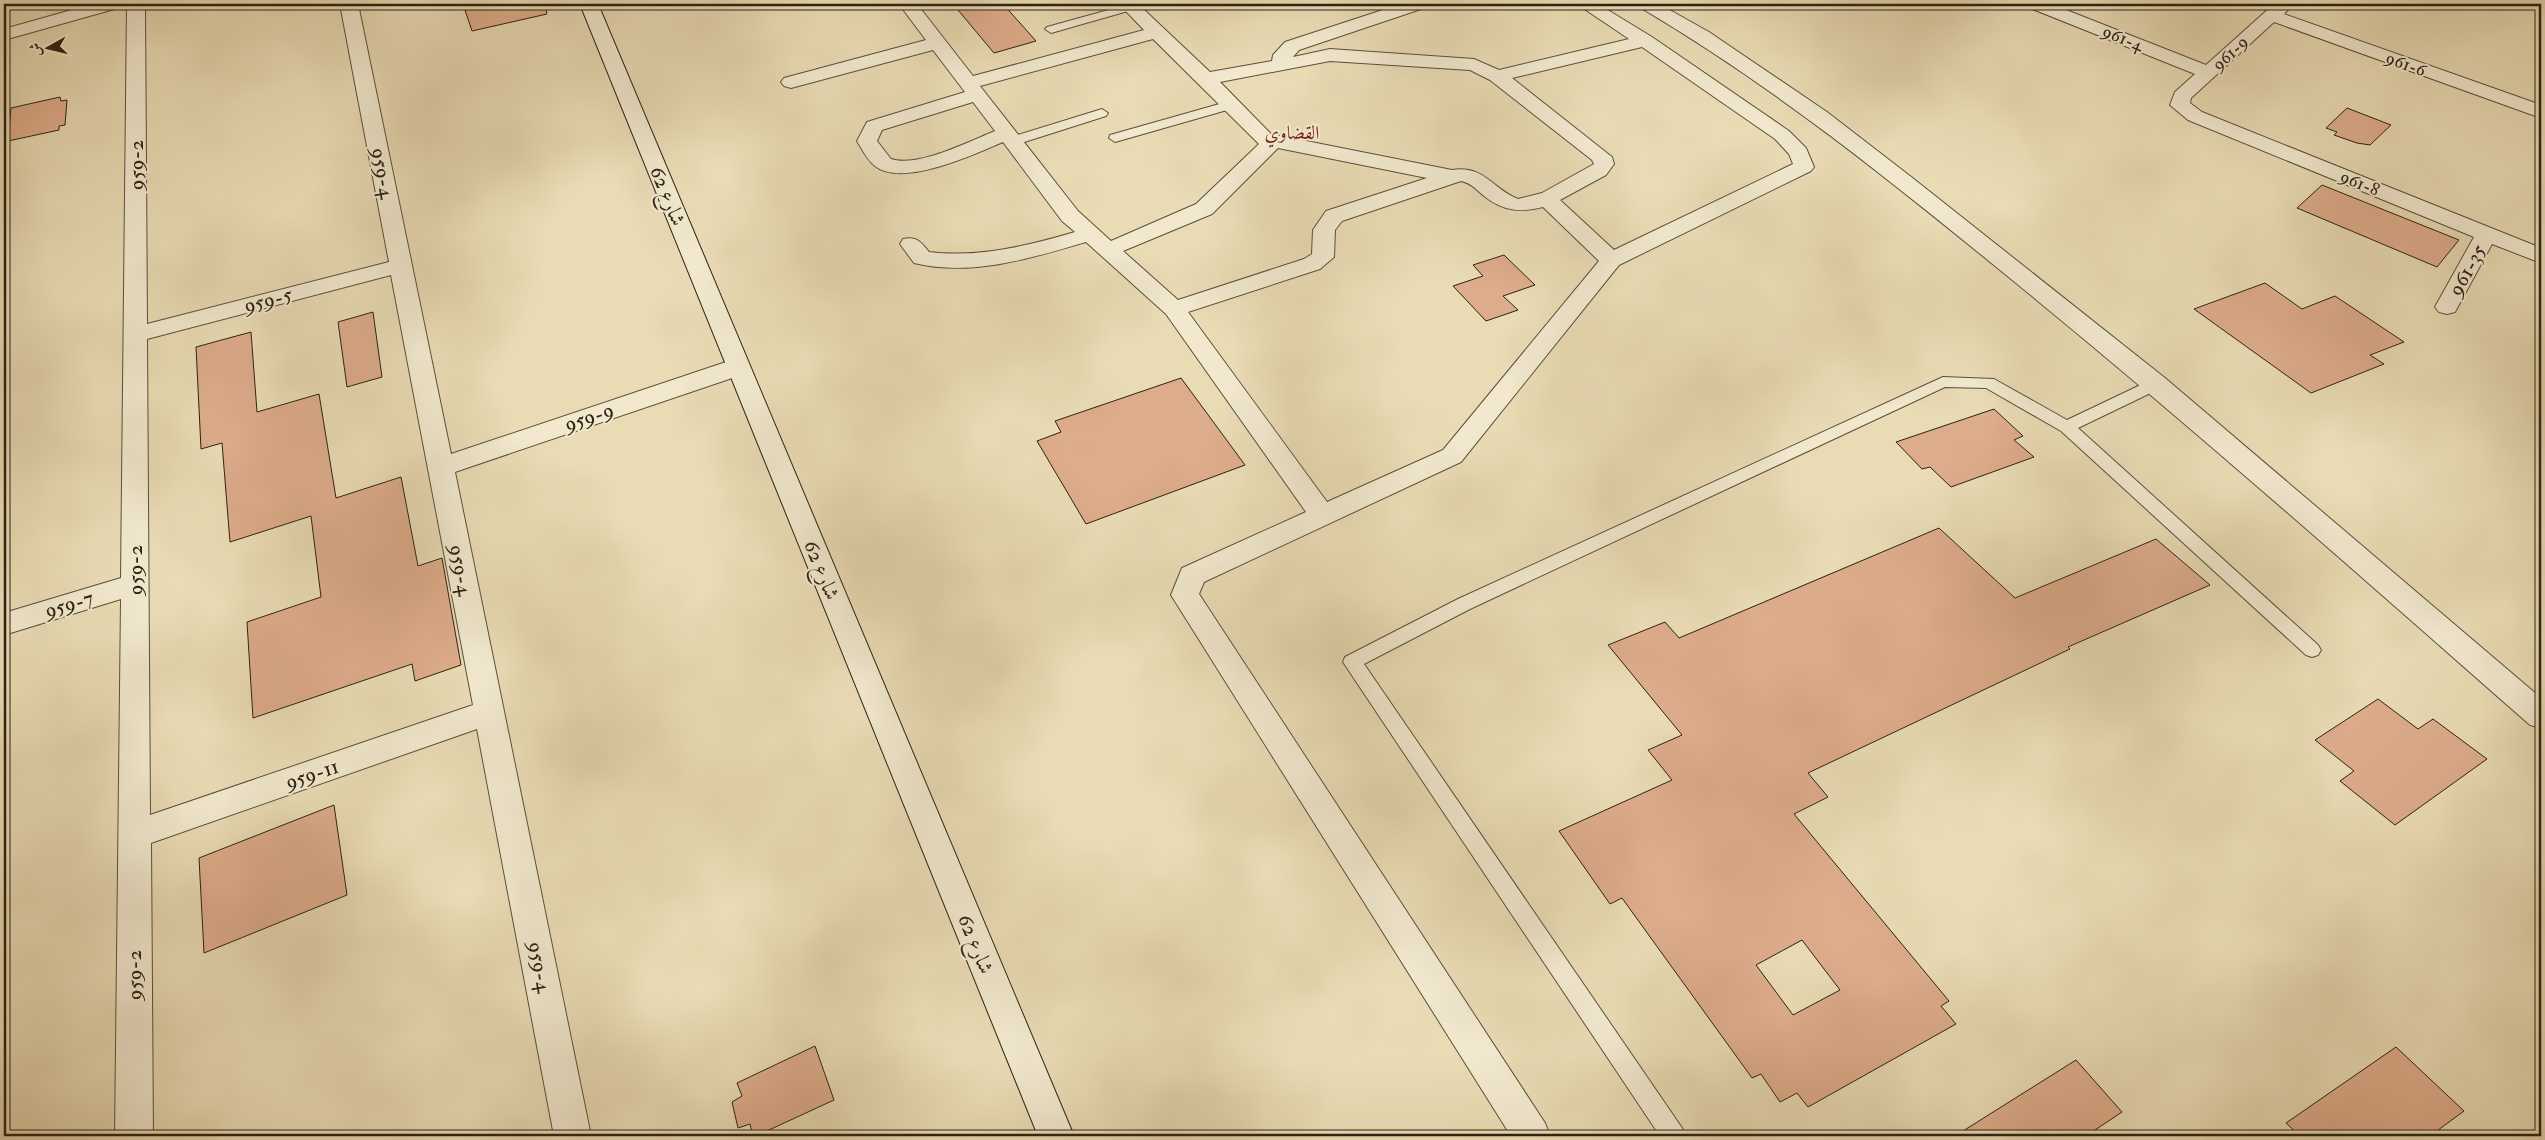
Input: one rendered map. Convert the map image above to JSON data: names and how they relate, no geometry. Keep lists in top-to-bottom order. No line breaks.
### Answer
{"streets":{"street":["961-4","961-9","961-6","959-2","959-4","961-8","شارع 62","961-35","959-5","959-9","959-7","959-11"]},"crossings":[["961-4","961-9"],["961-9","961-6"],["961-9","961-8"],["959-2","959-5"],["959-2","959-7"],["959-2","959-11"],["959-4","959-5"],["959-4","959-9"],["959-4","959-11"],["961-8","961-35"],["شارع 62","959-9"]],"districts":["القضاوي"],"north":"left"}
